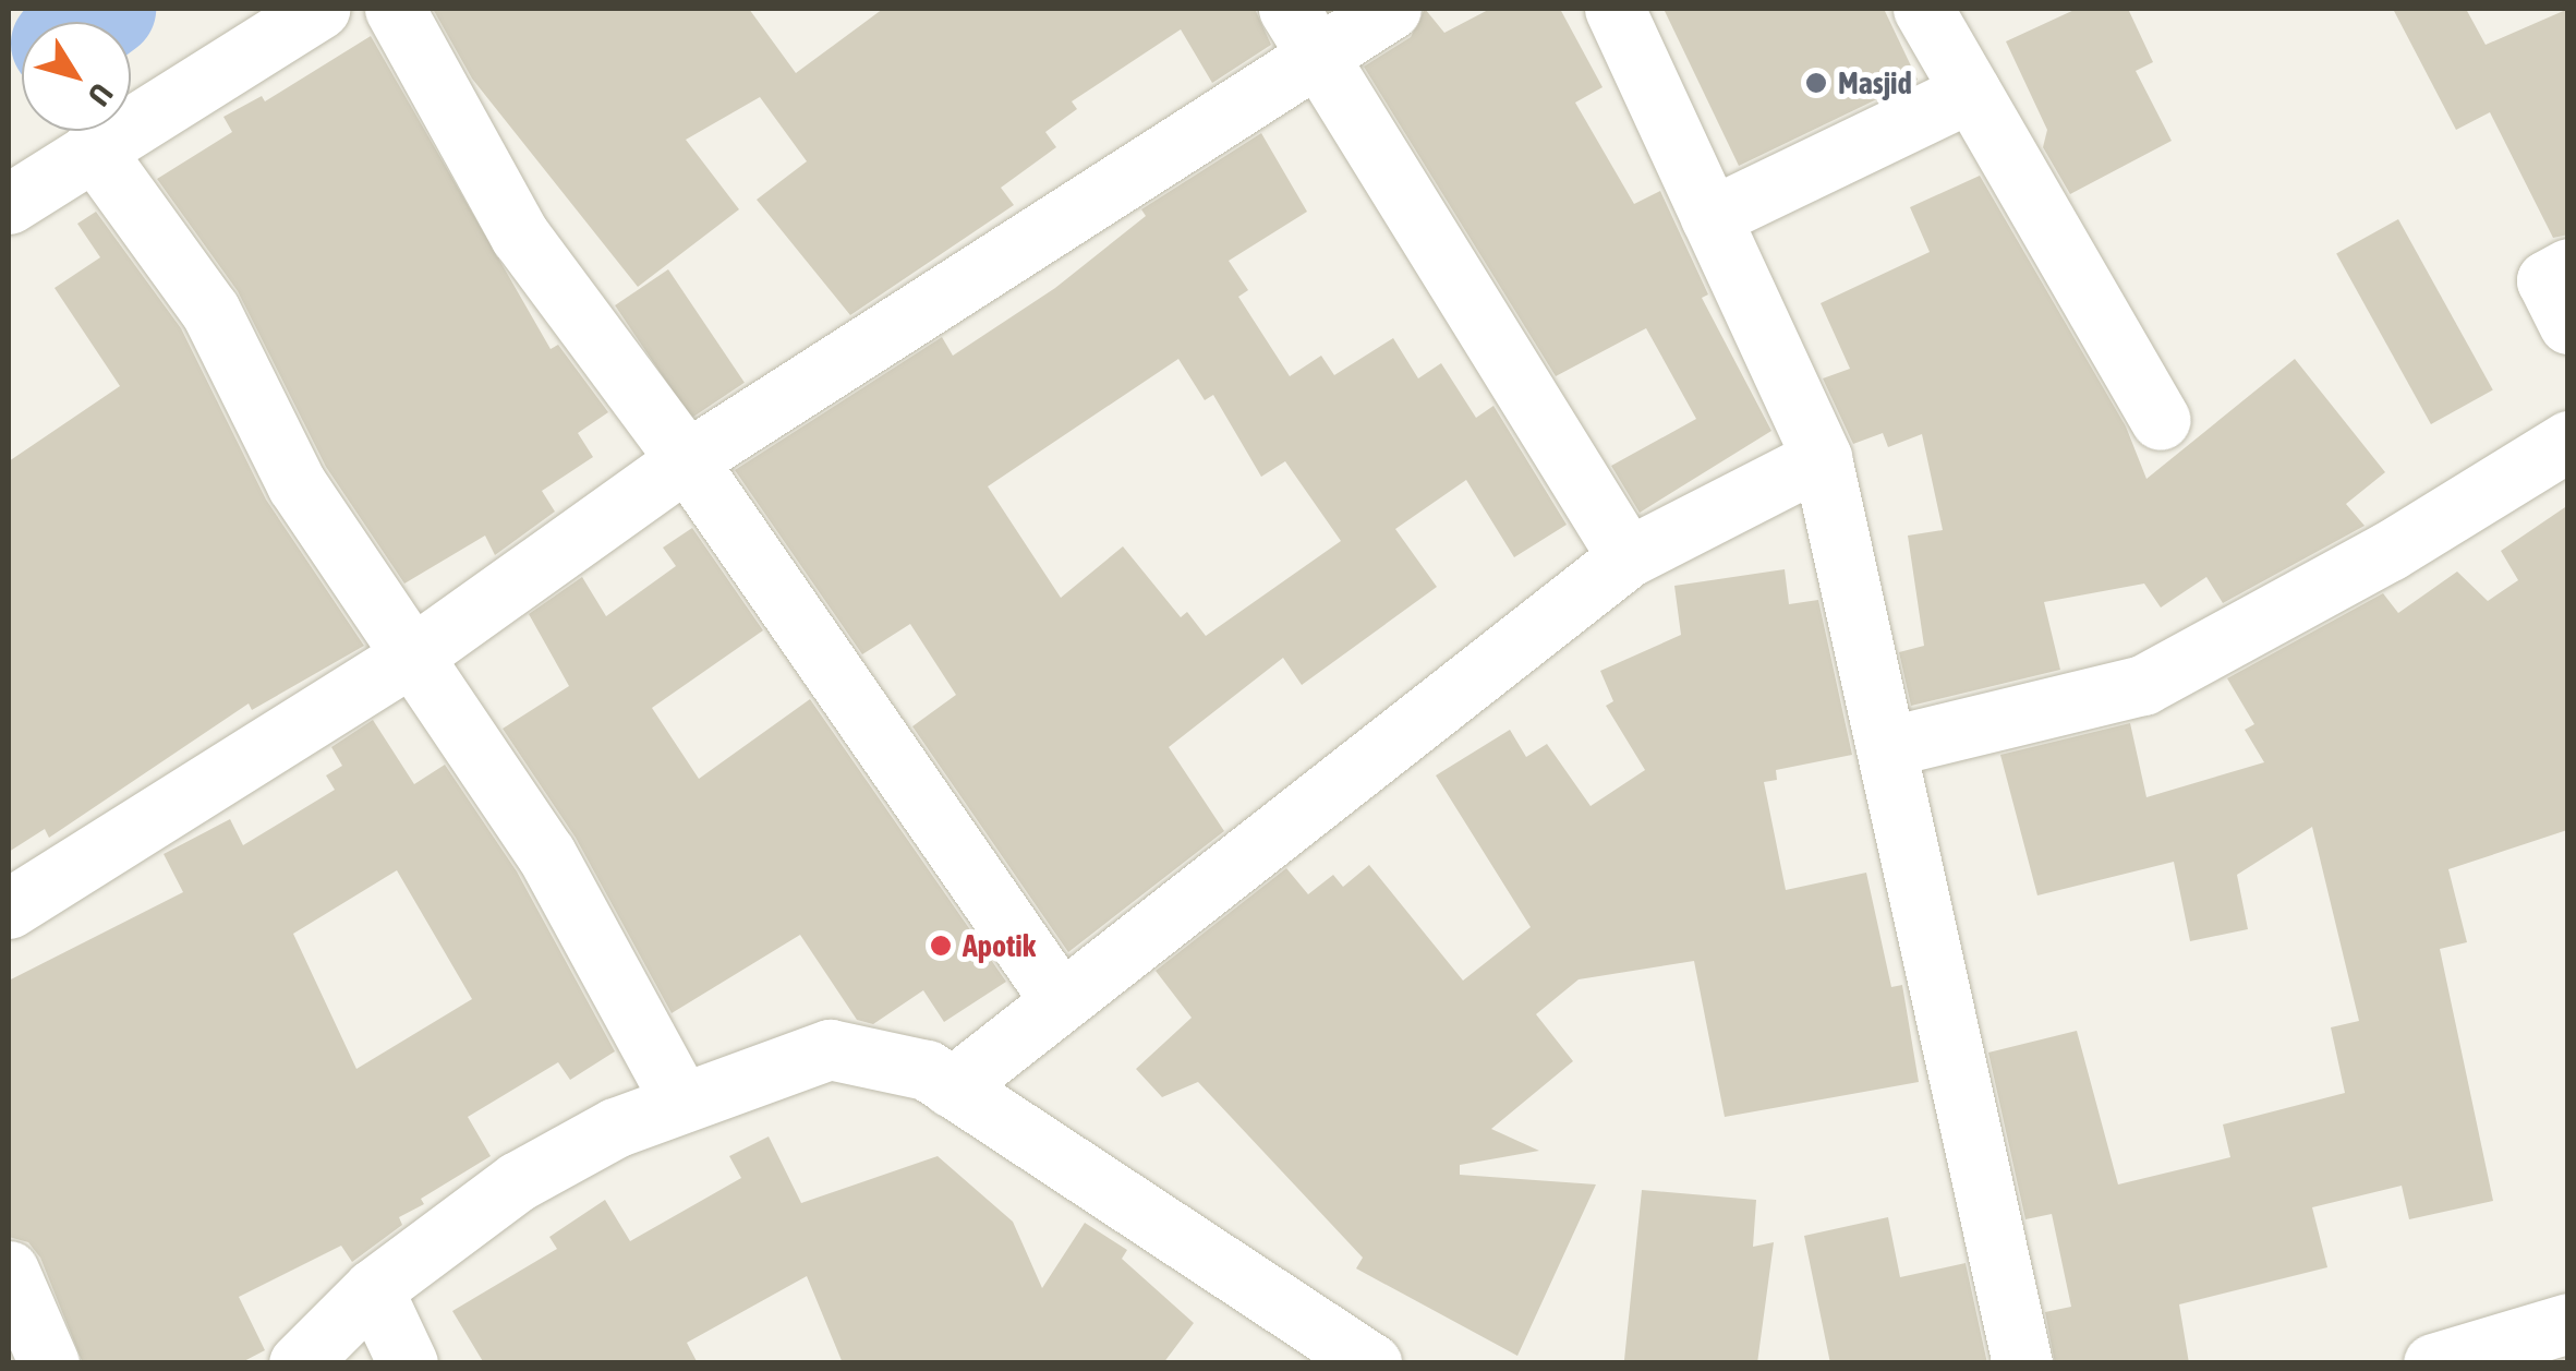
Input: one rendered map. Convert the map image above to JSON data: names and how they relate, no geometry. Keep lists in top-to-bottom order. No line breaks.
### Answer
{"places":["Masjid","Apotik"],"north":"bottom right"}
